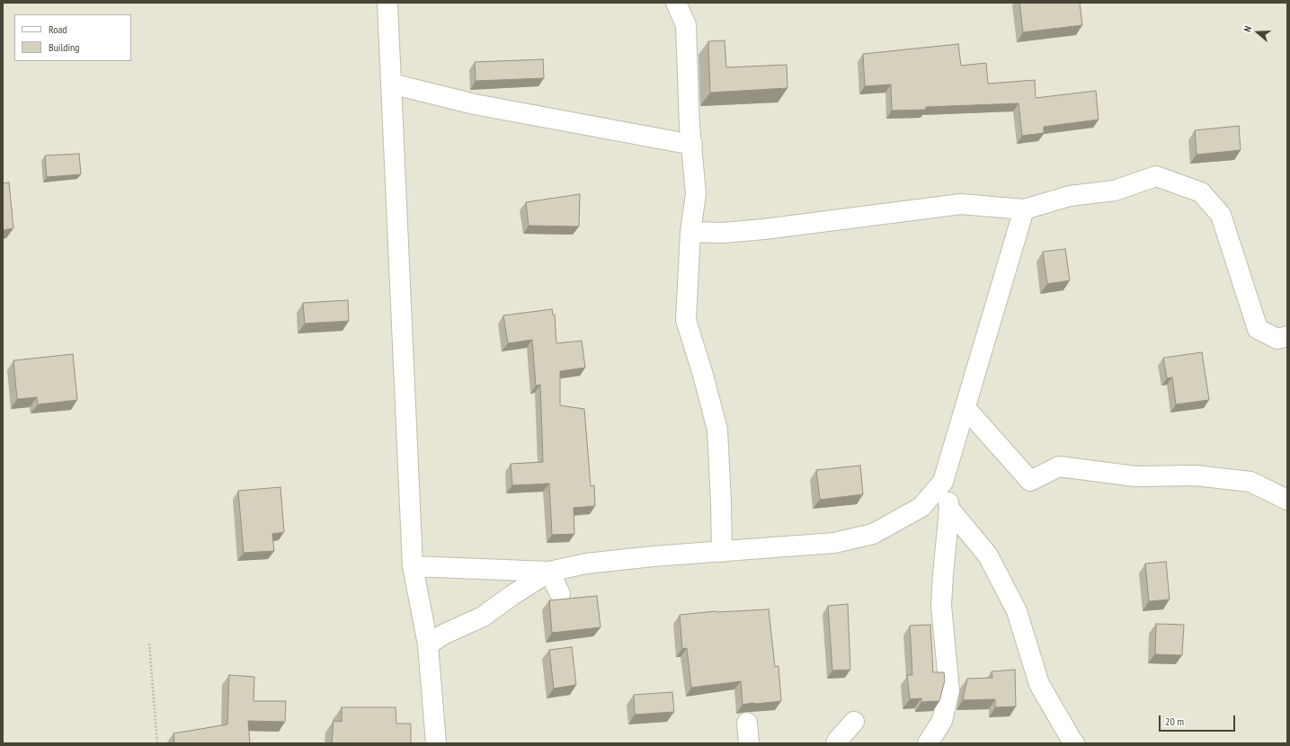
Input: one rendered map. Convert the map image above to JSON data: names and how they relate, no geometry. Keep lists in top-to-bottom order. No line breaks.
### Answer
{"legend":["Road","Building"],"scale_bar":"20 m","north":"left"}
